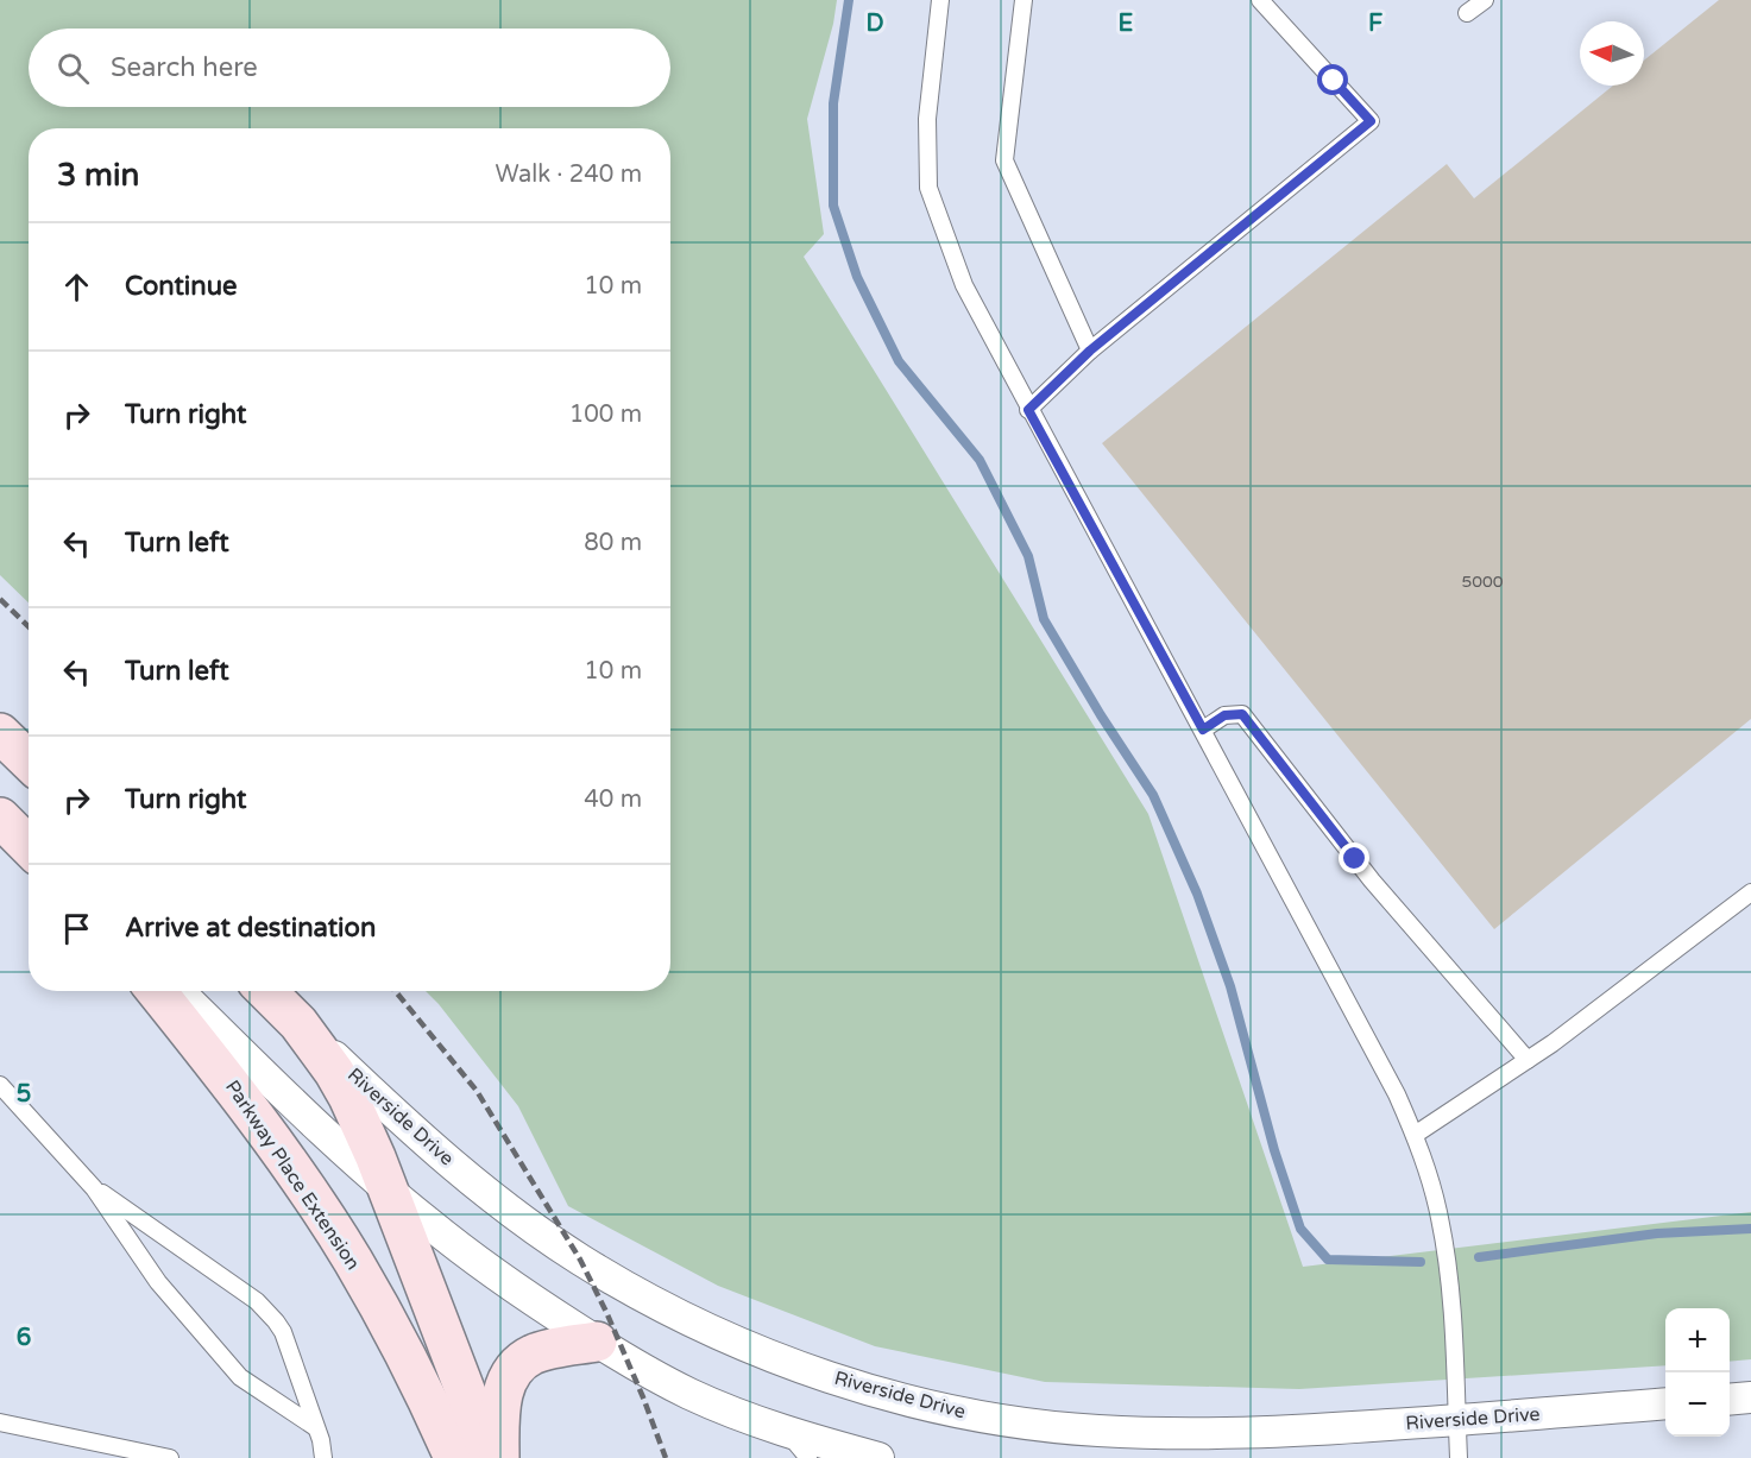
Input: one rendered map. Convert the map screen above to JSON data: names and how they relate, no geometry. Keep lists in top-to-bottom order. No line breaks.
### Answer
{"streets":{"main road":["Riverside Drive","Parkway Place Extension"]},"house_numbers":["5000"],"north":"left","page":{"search":"Search here","heading":["3 min","Walk · 240 m"],"list":[["Continue","10 m"],["Turn right","100 m"],["Turn left","80 m"],["Turn left","10 m"],["Turn right","40 m"],"Arrive at destination"],"map_buttons":["+","−"]},"grid":{"columns":["D","E","F"],"rows":["5","6"]}}
